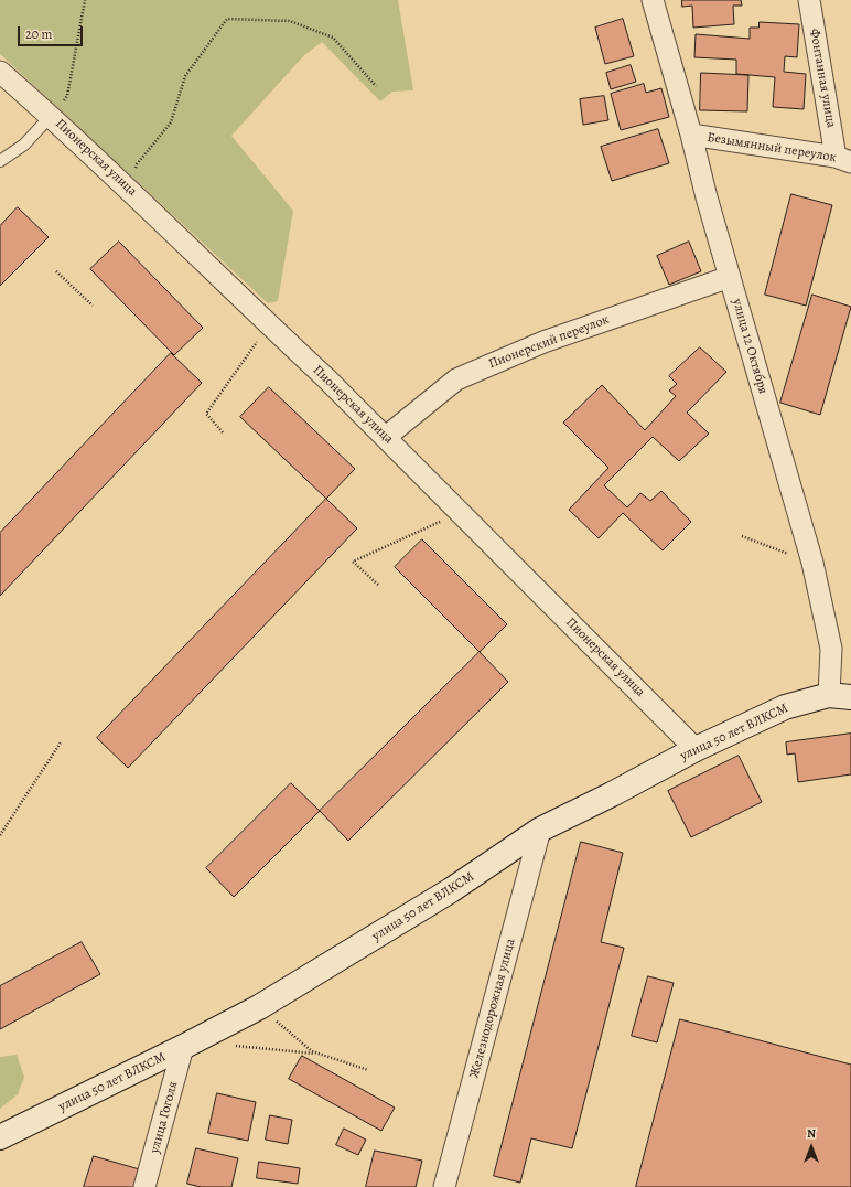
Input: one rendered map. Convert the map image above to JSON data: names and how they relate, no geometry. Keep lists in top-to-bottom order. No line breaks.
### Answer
{"streets":{"street":["Фонтанная улица","Безымянный переулок","Пионерская улица","Пионерский переулок","улица 12 Октября","улица 50 лет ВЛКСМ","Железнодорожная улица","улица Гоголя"]},"crossings":[["Фонтанная улица","Безымянный переулок"],["Безымянный переулок","улица 12 Октября"],["Пионерская улица","Пионерский переулок"],["Пионерская улица","улица 50 лет ВЛКСМ"],["Пионерский переулок","улица 12 Октября"],["улица 12 Октября","улица 50 лет ВЛКСМ"],["улица 50 лет ВЛКСМ","Железнодорожная улица"],["улица 50 лет ВЛКСМ","улица Гоголя"]],"scale_bar":"20 m","north":"top"}
